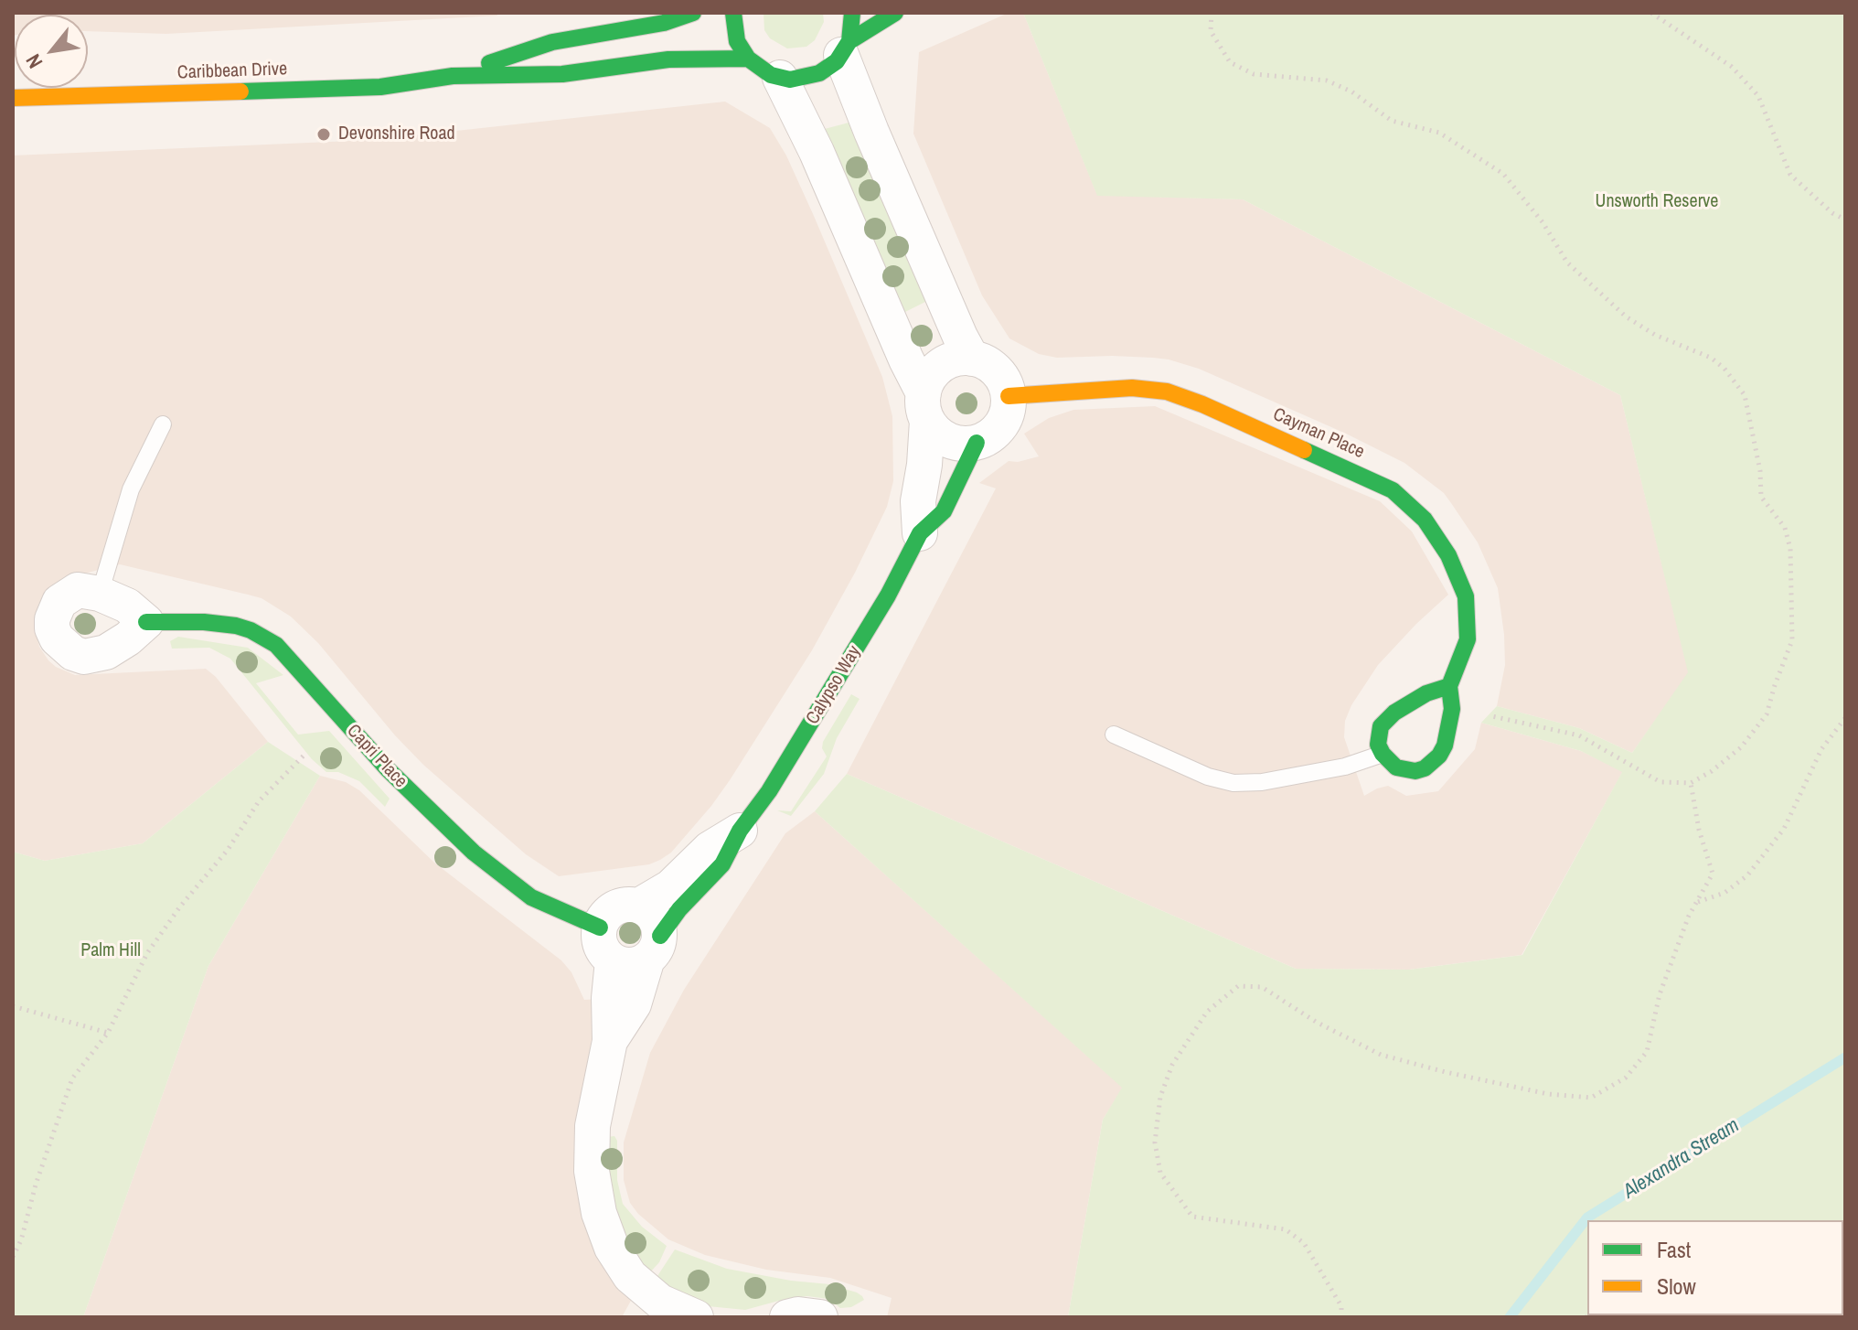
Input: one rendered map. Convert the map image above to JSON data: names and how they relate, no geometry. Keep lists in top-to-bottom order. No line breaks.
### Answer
{"streets":{"street":["Caribbean Drive","Cayman Place","Calypso Way","Capri Place"]},"crossings":[["Cayman Place","Calypso Way"],["Calypso Way","Capri Place"]],"water":["Alexandra Stream"],"parks":["Unsworth Reserve","Palm Hill"],"places":["Devonshire Road"],"legend":["Fast","Slow"],"north":"bottom left"}
